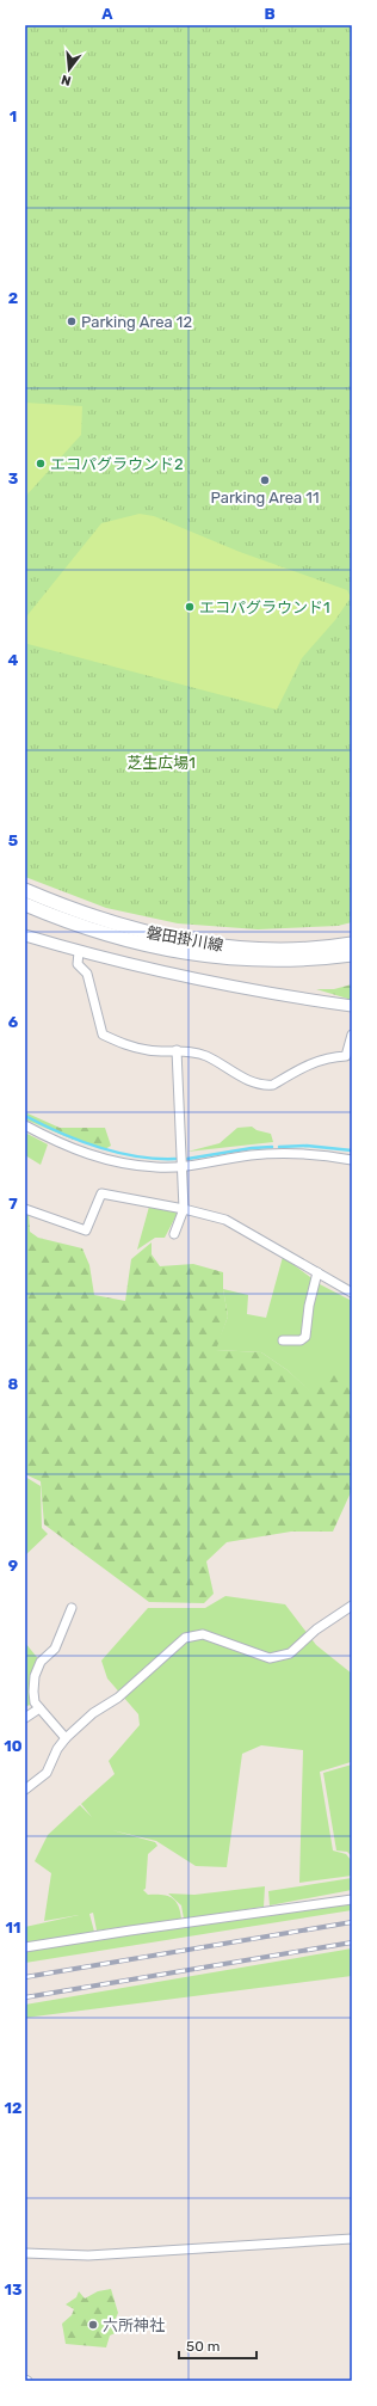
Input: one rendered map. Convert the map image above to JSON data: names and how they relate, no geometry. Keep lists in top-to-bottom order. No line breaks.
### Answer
{"streets":{"main road":["磐田掛川線"]},"parks":["芝生広場1"],"places":["Parking Area 12","エコパグラウンド2","Parking Area 11","エコパグラウンド1","六所神社"],"scale_bar":"50 m","north":"bottom","grid":{"columns":["A","B"],"rows":["1","2","3","4","5","6","7","8","9","10","11","12","13"]}}
